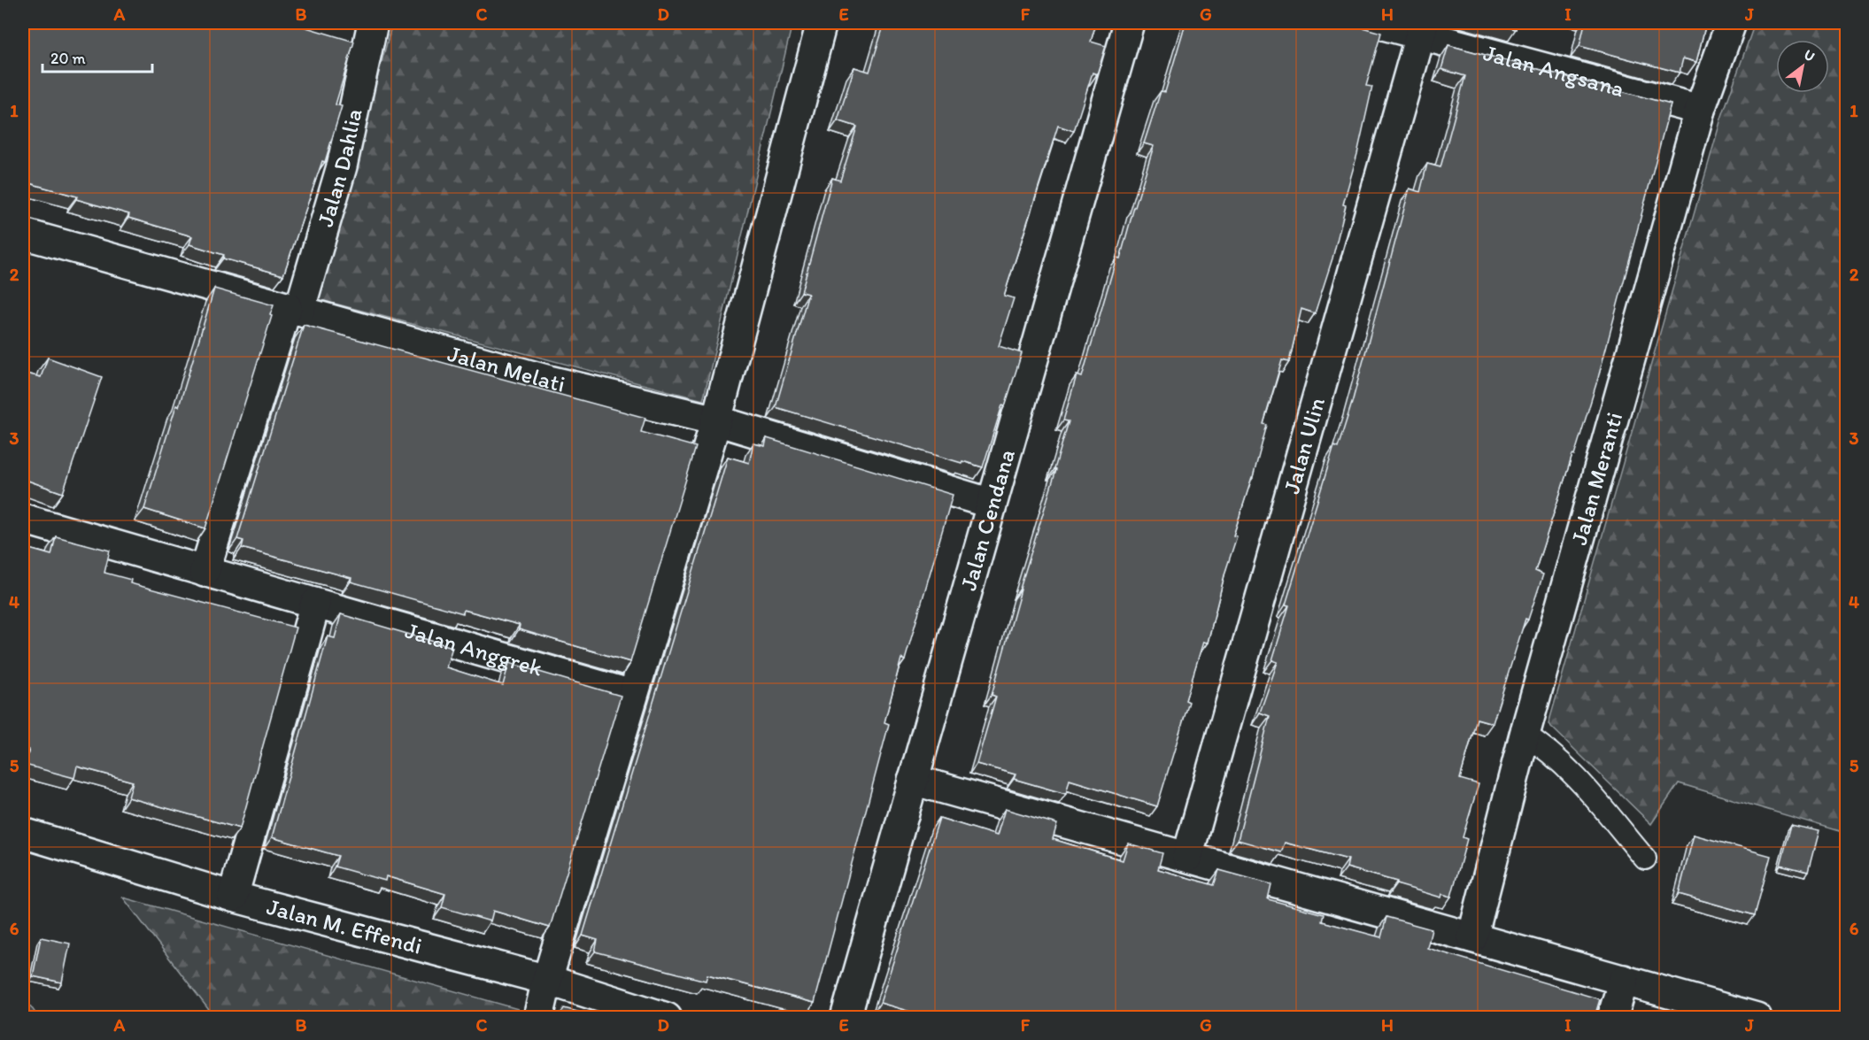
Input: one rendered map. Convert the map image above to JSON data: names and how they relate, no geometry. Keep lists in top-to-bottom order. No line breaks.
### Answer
{"streets":{"street":["Jalan Angsana","Jalan Dahlia","Jalan Melati","Jalan Ulin","Jalan Meranti","Jalan Cendana","Jalan Anggrek","Jalan M. Effendi"]},"crossings":[["Jalan Angsana","Jalan Ulin"],["Jalan Angsana","Jalan Meranti"],["Jalan Dahlia","Jalan Melati"],["Jalan Dahlia","Jalan Anggrek"],["Jalan Melati","Jalan Cendana"]],"scale_bar":"20 m","north":"top right","grid":{"columns":["A","B","C","D","E","F","G","H","I","J"],"rows":["1","2","3","4","5","6"]}}
